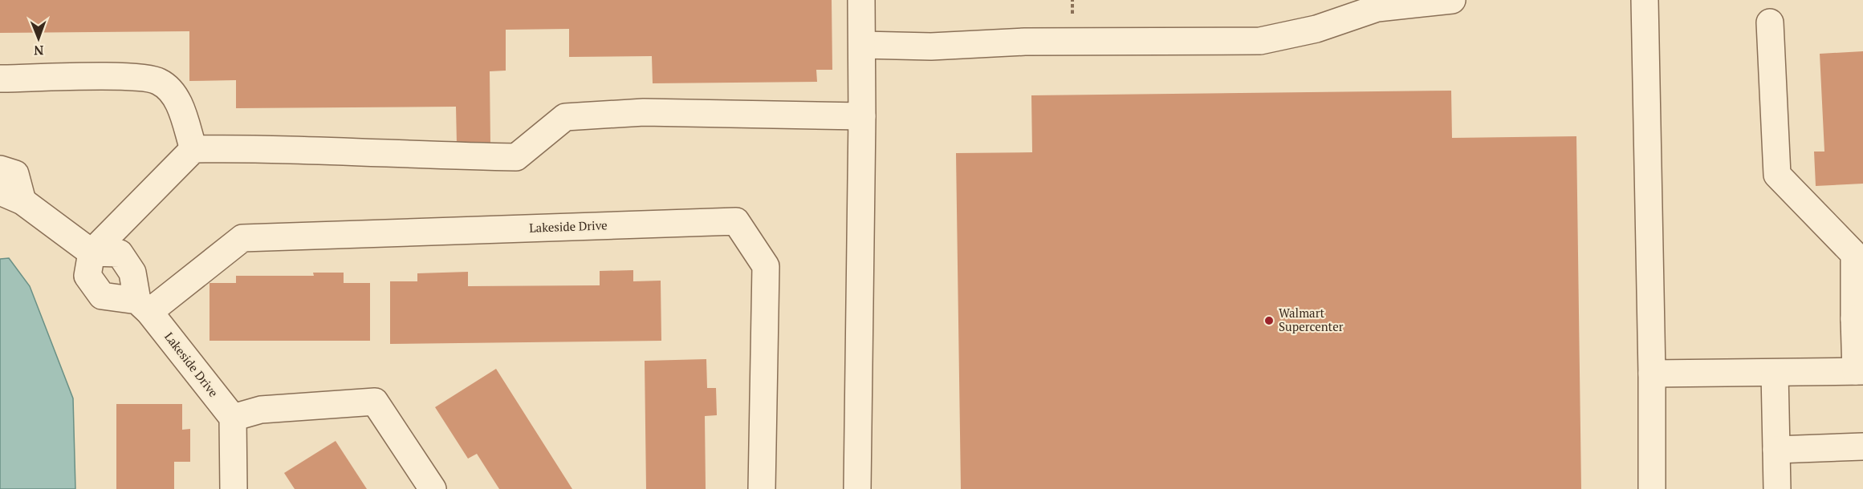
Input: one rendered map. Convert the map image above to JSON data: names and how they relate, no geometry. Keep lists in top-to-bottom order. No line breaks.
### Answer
{"streets":{"street":["Lakeside Drive"]},"places":["Walmart Supercenter"],"north":"bottom"}
